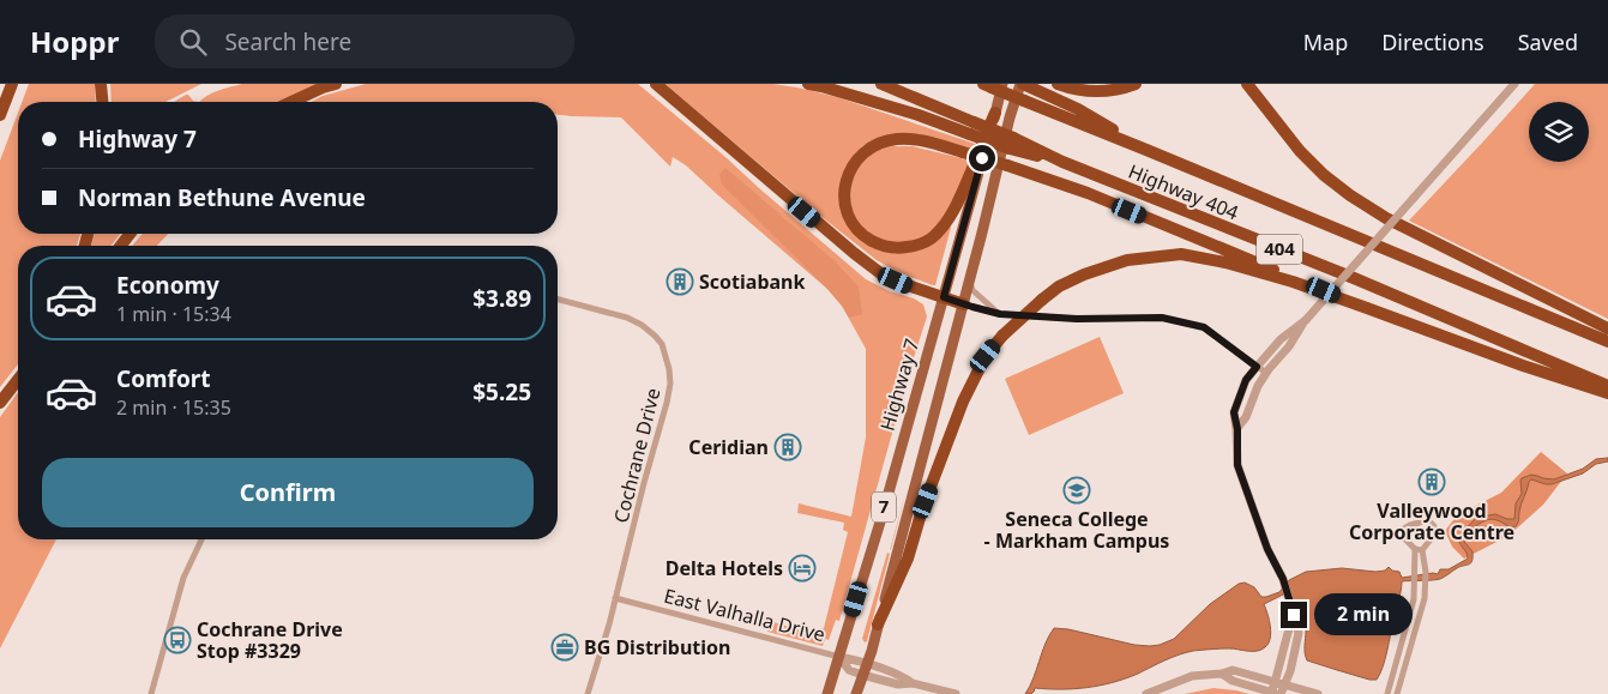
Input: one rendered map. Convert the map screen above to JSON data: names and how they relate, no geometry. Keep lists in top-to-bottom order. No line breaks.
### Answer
{"streets":{"highway":["Highway 404","404"],"main road":["Highway 7","7"],"street":["Cochrane Drive","East Valhalla Drive"]},"crossings":[["Highway 404","Highway 7"],["Highway 7","East Valhalla Drive"],["Cochrane Drive","East Valhalla Drive"]],"places":{"building":["Scotiabank","Ceridian","Valleywood Corporate Centre"],"school or university":["Seneca College - Markham Campus"],"hotel":["Delta Hotels"],"bus stop":["Cochrane Drive Stop #3329"],"office":["BG Distribution"]},"page":{"header":"Hoppr","search":"Search here","nav":["Map","Directions","Saved"],"banner":["Highway 7","Norman Bethune Avenue"],"list":[{"name":"Economy","note":"1 min · 15:34","value":"$3.89"},{"name":"Comfort","note":"2 min · 15:35","value":"$5.25"}],"buttons":"Confirm","bubble":"2 min"}}
